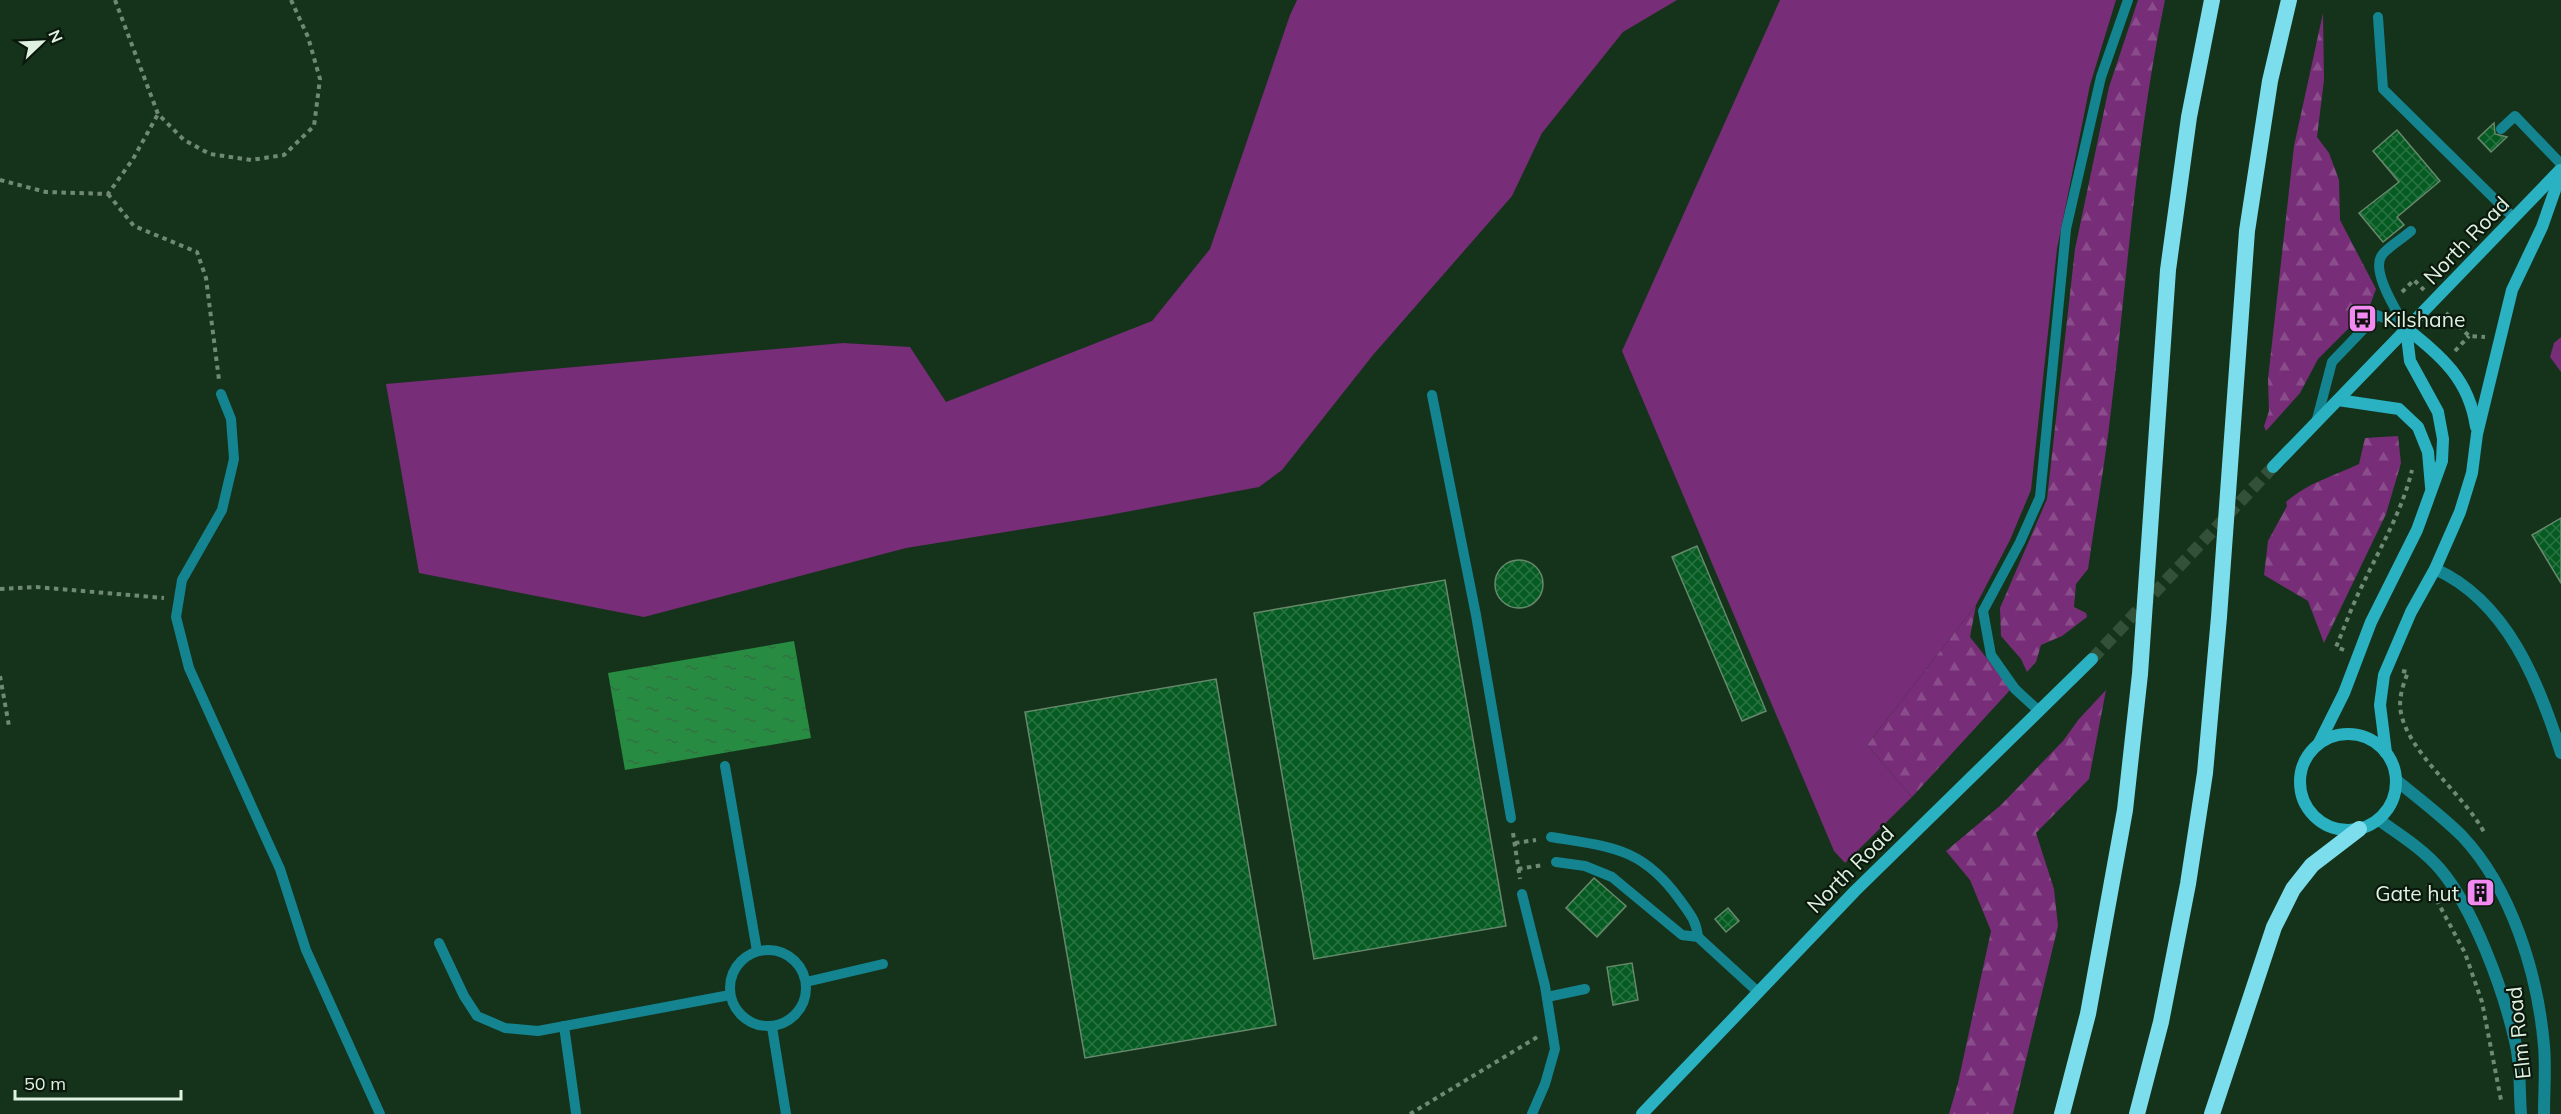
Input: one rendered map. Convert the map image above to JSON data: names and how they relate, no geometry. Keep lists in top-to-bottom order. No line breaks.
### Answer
{"streets":{"main road":["North Road"],"street":["Elm Road"]},"places":{"bus stop":["Kilshane"],"building":["Gate hut"]},"scale_bar":"50 m","north":"top right"}
